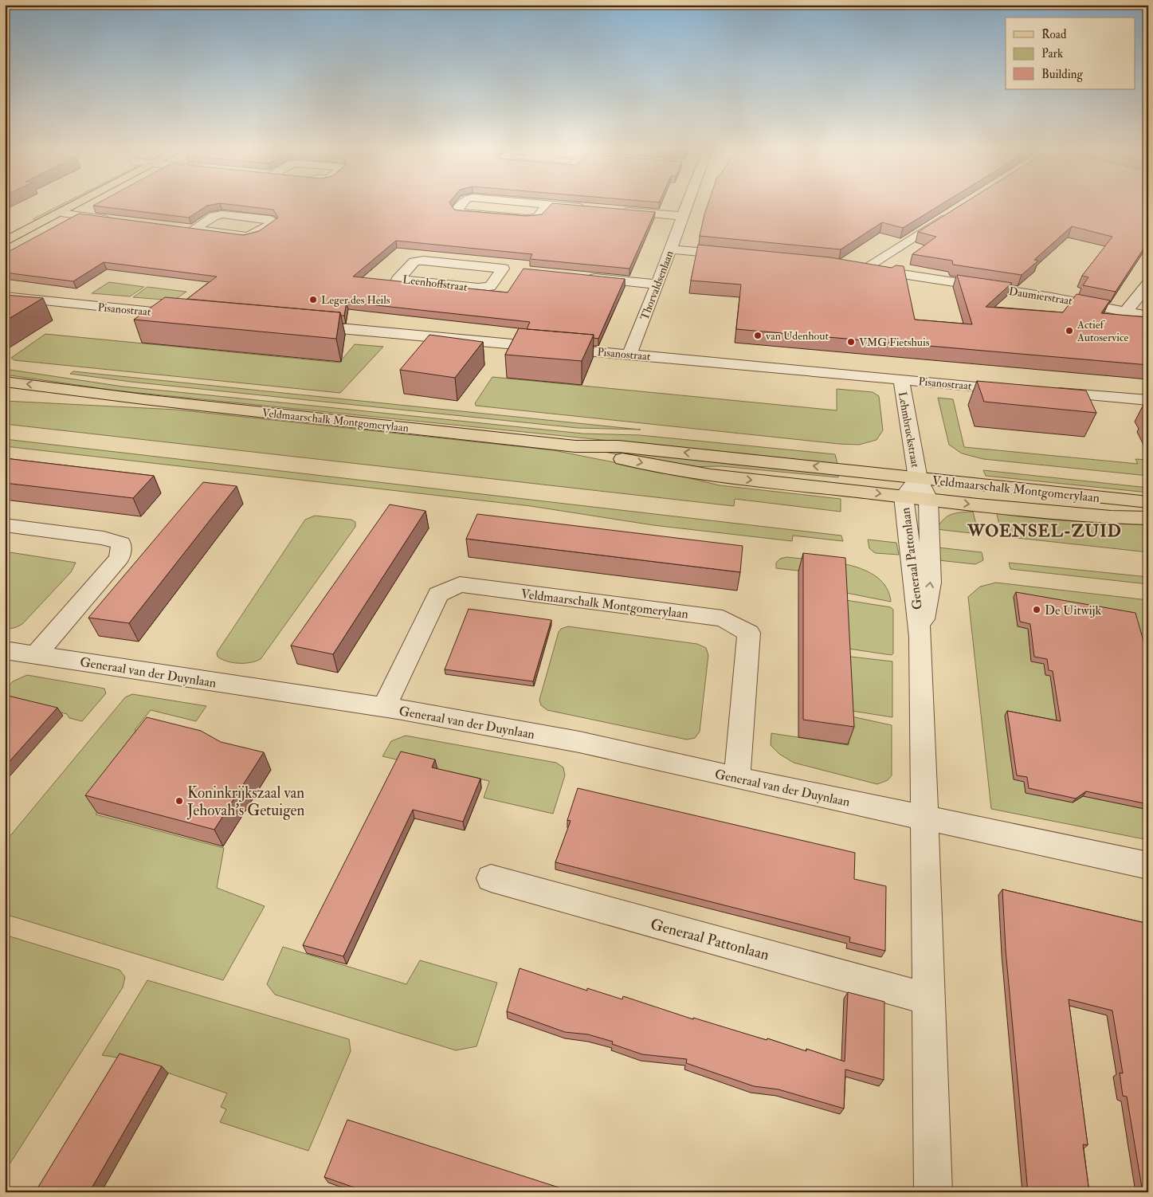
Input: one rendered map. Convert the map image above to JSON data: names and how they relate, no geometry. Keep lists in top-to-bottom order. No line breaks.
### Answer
{"streets":{"main road":["Veldmaarschalk Montgomerylaan"],"street":["Leenhoffstraat","Thorvaldsenlaan","Daumierstraat","Pisanostraat","Lehmbruckstraat","Generaal Pattonlaan","Generaal van der Duynlaan"]},"crossings":[["Thorvaldsenlaan","Pisanostraat"],["Pisanostraat","Lehmbruckstraat"],["Veldmaarschalk Montgomerylaan","Lehmbruckstraat"],["Veldmaarschalk Montgomerylaan","Generaal Pattonlaan"],["Veldmaarschalk Montgomerylaan","Generaal van der Duynlaan"],["Lehmbruckstraat","Generaal Pattonlaan"],["Generaal Pattonlaan","Generaal van der Duynlaan"]],"districts":["WOENSEL-ZUID"],"places":["Leger des Heils","Actief Autoservice","van Udenhout","VMG Fietshuis","De Uitwijk","Koninkrijkszaal van Jehovah's Getuigen"],"legend":["Road","Park","Building"]}
